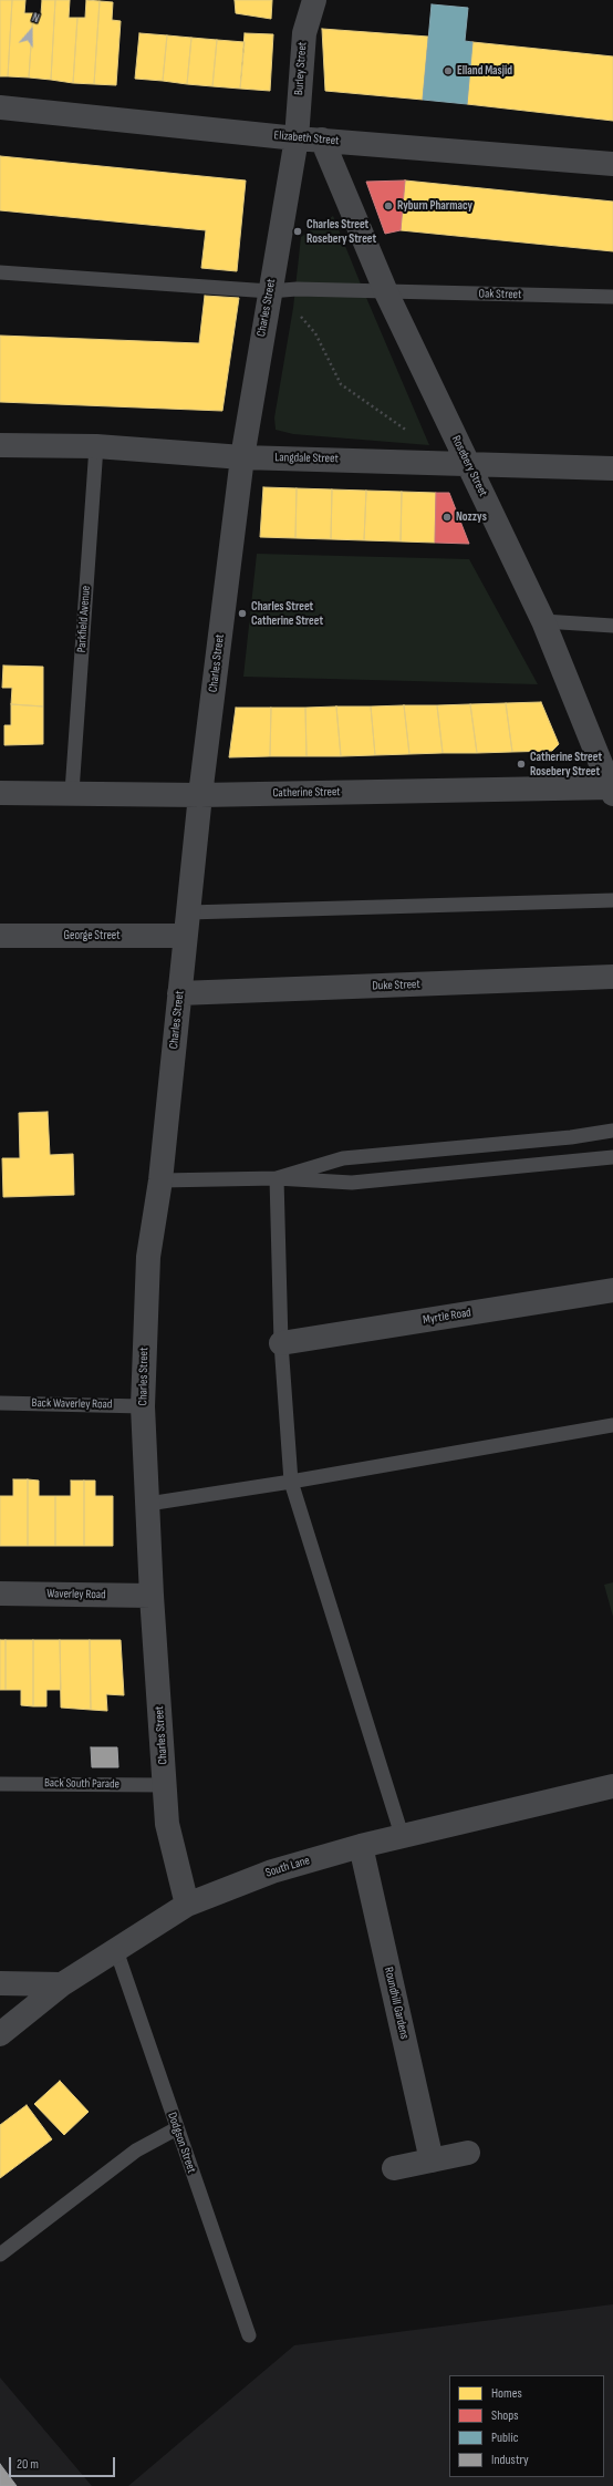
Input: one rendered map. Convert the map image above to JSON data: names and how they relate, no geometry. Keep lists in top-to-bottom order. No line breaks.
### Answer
{"streets":{"street":["Burley Street","Elizabeth Street","Charles Street","Langdale Street","Rosebery Street","Catherine Street","George Street","Duke Street","Myrtle Road","Waverley Road","South Lane","Roundhill Gardens"],"lane":["Oak Street","Parkfield Avenue","Back Waverley Road","Back South Parade","Dodgson Street"]},"crossings":[["Burley Street","Elizabeth Street"],["Burley Street","Charles Street"],["Elizabeth Street","Charles Street"],["Elizabeth Street","Rosebery Street"],["Oak Street","Charles Street"],["Oak Street","Rosebery Street"],["Charles Street","Langdale Street"],["Charles Street","Catherine Street"],["Charles Street","George Street"],["Charles Street","Duke Street"],["Charles Street","Back Waverley Road"],["Charles Street","Waverley Road"],["Charles Street","Back South Parade"],["Charles Street","South Lane"],["Langdale Street","Rosebery Street"],["Langdale Street","Parkfield Avenue"],["Rosebery Street","Catherine Street"],["Parkfield Avenue","Catherine Street"],["South Lane","Roundhill Gardens"],["South Lane","Dodgson Street"]],"places":["Elland Masjid","Ryburn Pharmacy","Charles Street Rosebery Street","Nozzys","Charles Street Catherine Street","Catherine Street Rosebery Street"],"legend":["Homes","Shops","Public","Industry"],"scale_bar":"20 m","north":"top"}
